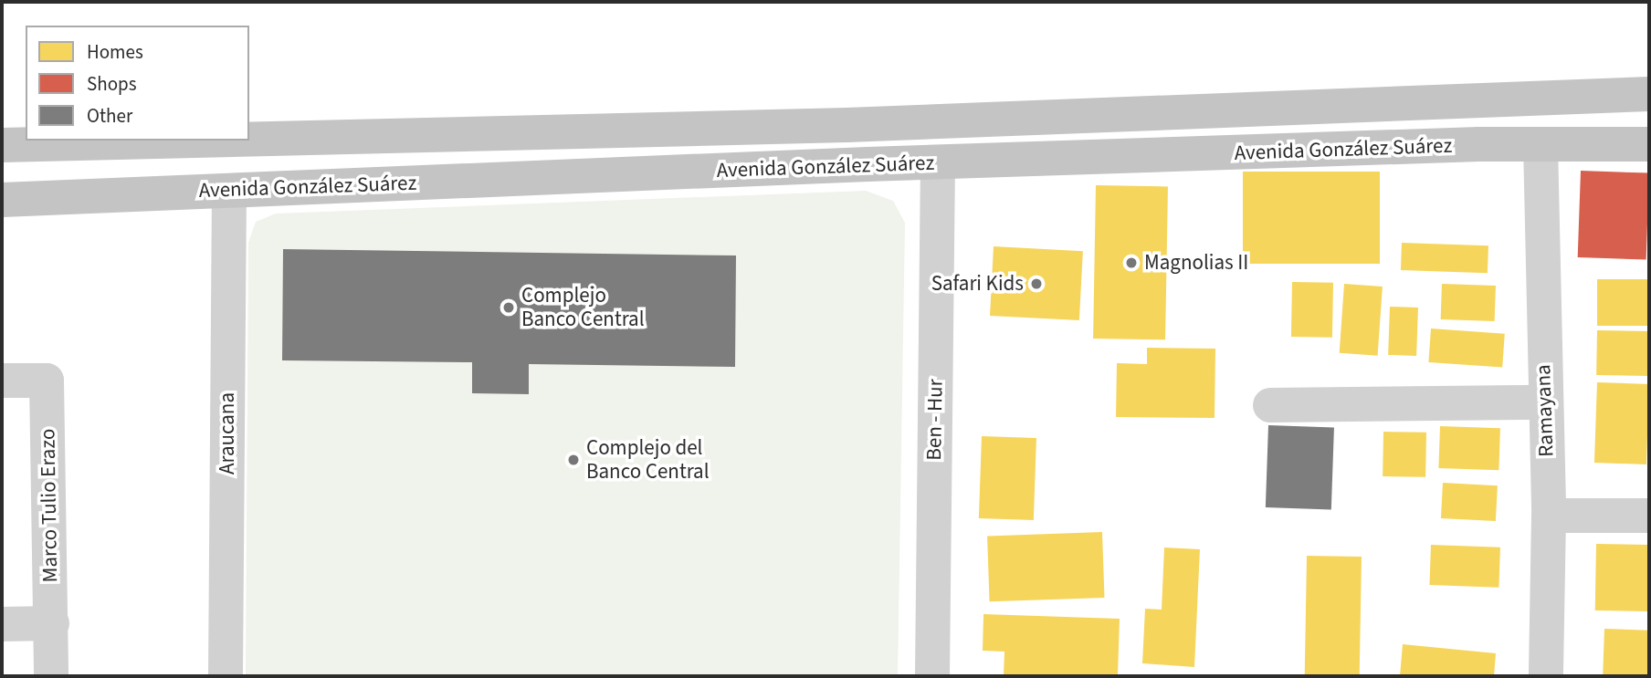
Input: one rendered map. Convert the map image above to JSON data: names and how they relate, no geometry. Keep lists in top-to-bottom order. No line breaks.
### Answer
{"streets":{"main road":["Avenida González Suárez"],"street":["Ramayana","Ben - Hur","Araucana","Marco Tulio Erazo"]},"crossings":[["Avenida González Suárez","Ramayana"],["Avenida González Suárez","Ben - Hur"],["Avenida González Suárez","Araucana"]],"places":["Magnolias II","Safari Kids","Complejo Banco Central","Complejo del Banco Central"],"legend":["Homes","Shops","Other"]}
